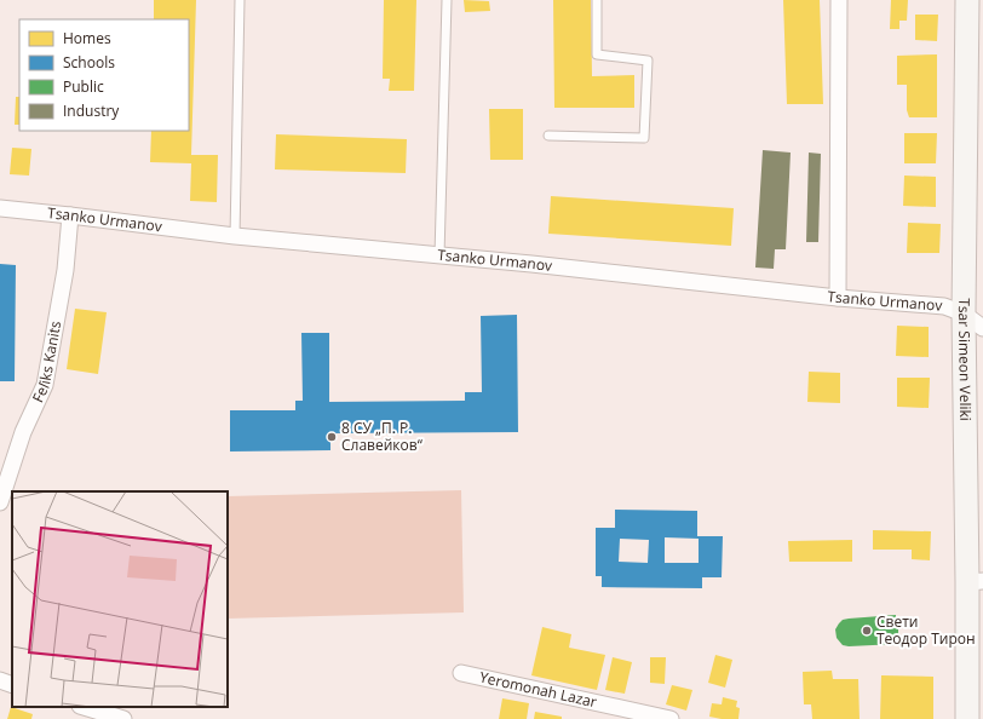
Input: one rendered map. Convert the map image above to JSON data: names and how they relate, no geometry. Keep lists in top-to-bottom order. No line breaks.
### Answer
{"streets":{"main road":["Tsar Simeon Veliki"],"street":["Tsanko Urmanov","Feliks Kanits","Yeromonah Lazar"]},"crossings":[["Tsanko Urmanov","Tsar Simeon Veliki"],["Tsanko Urmanov","Feliks Kanits"]],"places":["8 СУ „П. Р. Славейков“","Свети Теодор Тирон"],"legend":["Homes","Schools","Public","Industry"]}
